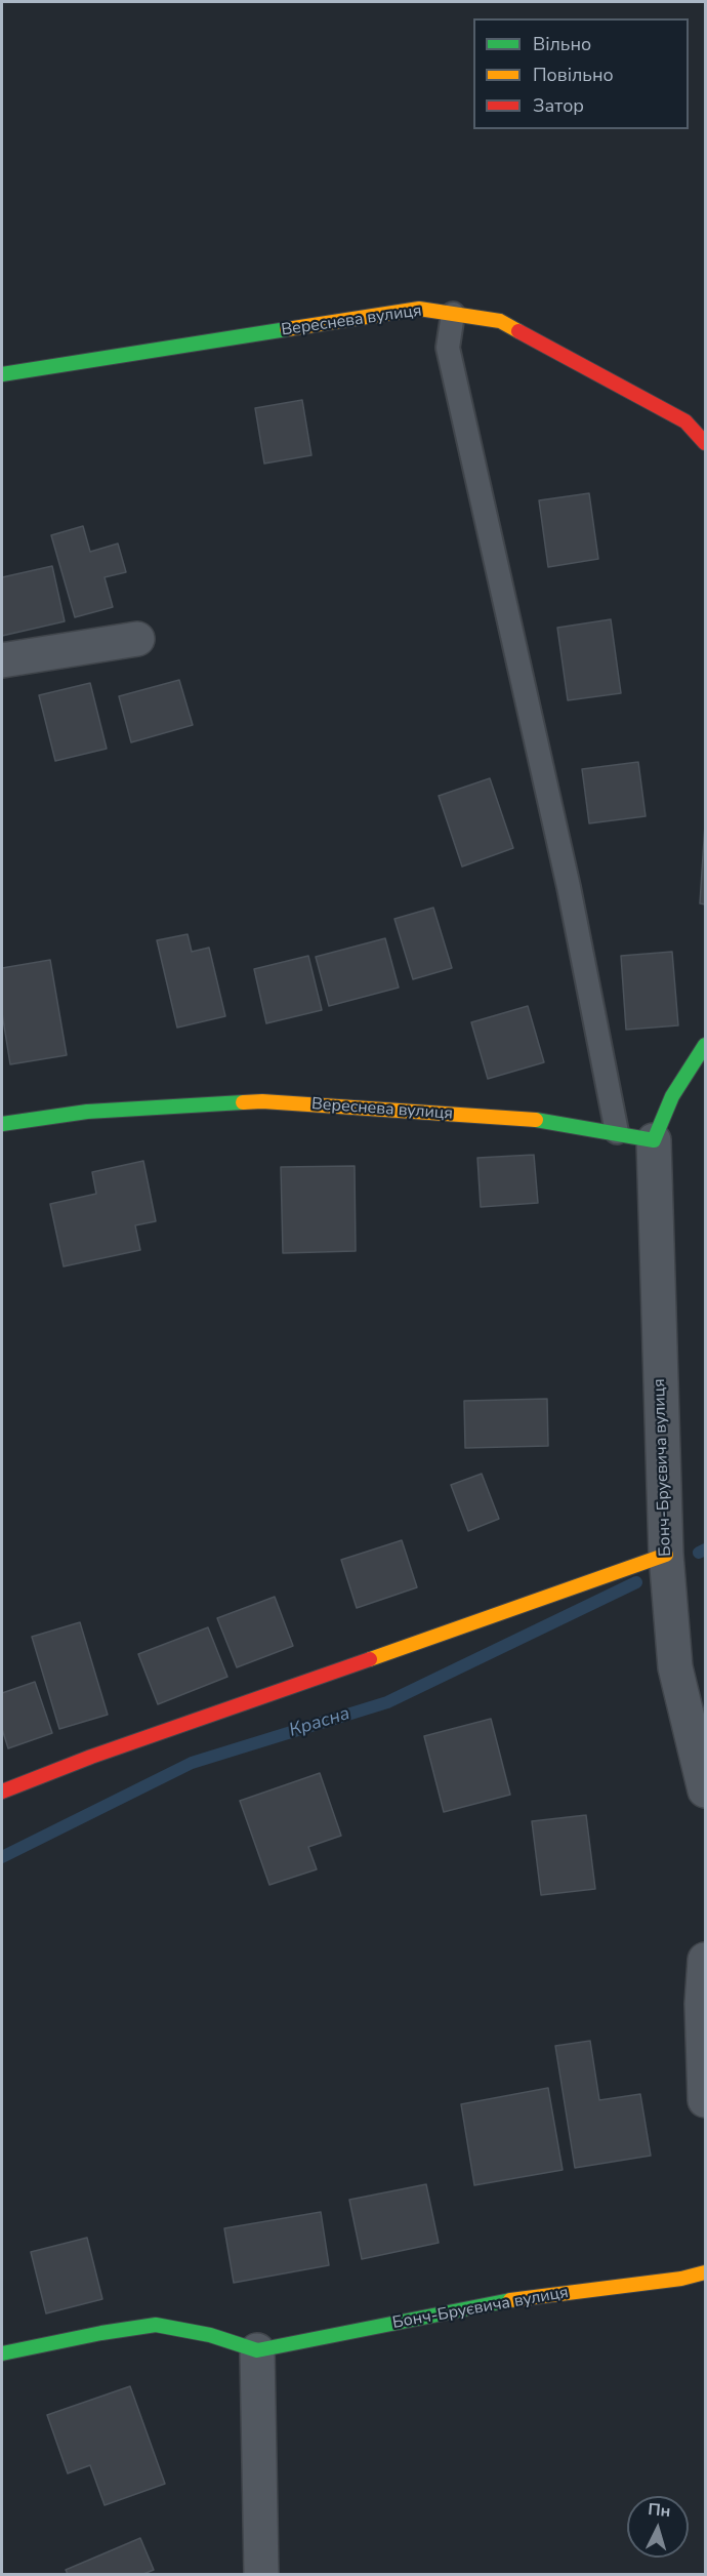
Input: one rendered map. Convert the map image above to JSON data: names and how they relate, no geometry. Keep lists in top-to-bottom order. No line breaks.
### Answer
{"streets":{"street":["Вереснева вулиця","Бонч-Бруєвича вулиця"]},"crossings":[["Вереснева вулиця","Бонч-Бруєвича вулиця"]],"water":["Красна"],"legend":["Вільно","Повільно","Затор"],"north":"top"}
